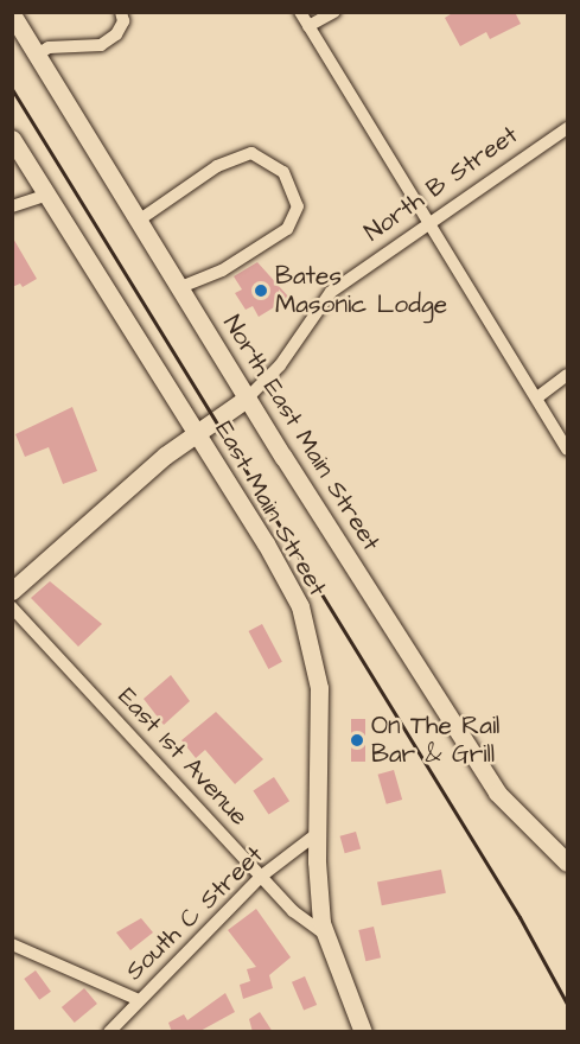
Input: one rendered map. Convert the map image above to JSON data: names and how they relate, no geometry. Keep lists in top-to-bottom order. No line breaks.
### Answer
{"streets":{"street":["North B Street","North East Main Street","East Main Street","East 1st Avenue","South C Street"]},"crossings":[["North B Street","North East Main Street"],["North B Street","East Main Street"],["East Main Street","East 1st Avenue"],["East Main Street","South C Street"],["East 1st Avenue","South C Street"]],"places":["Bates Masonic Lodge","On The Rail Bar & Grill"]}
